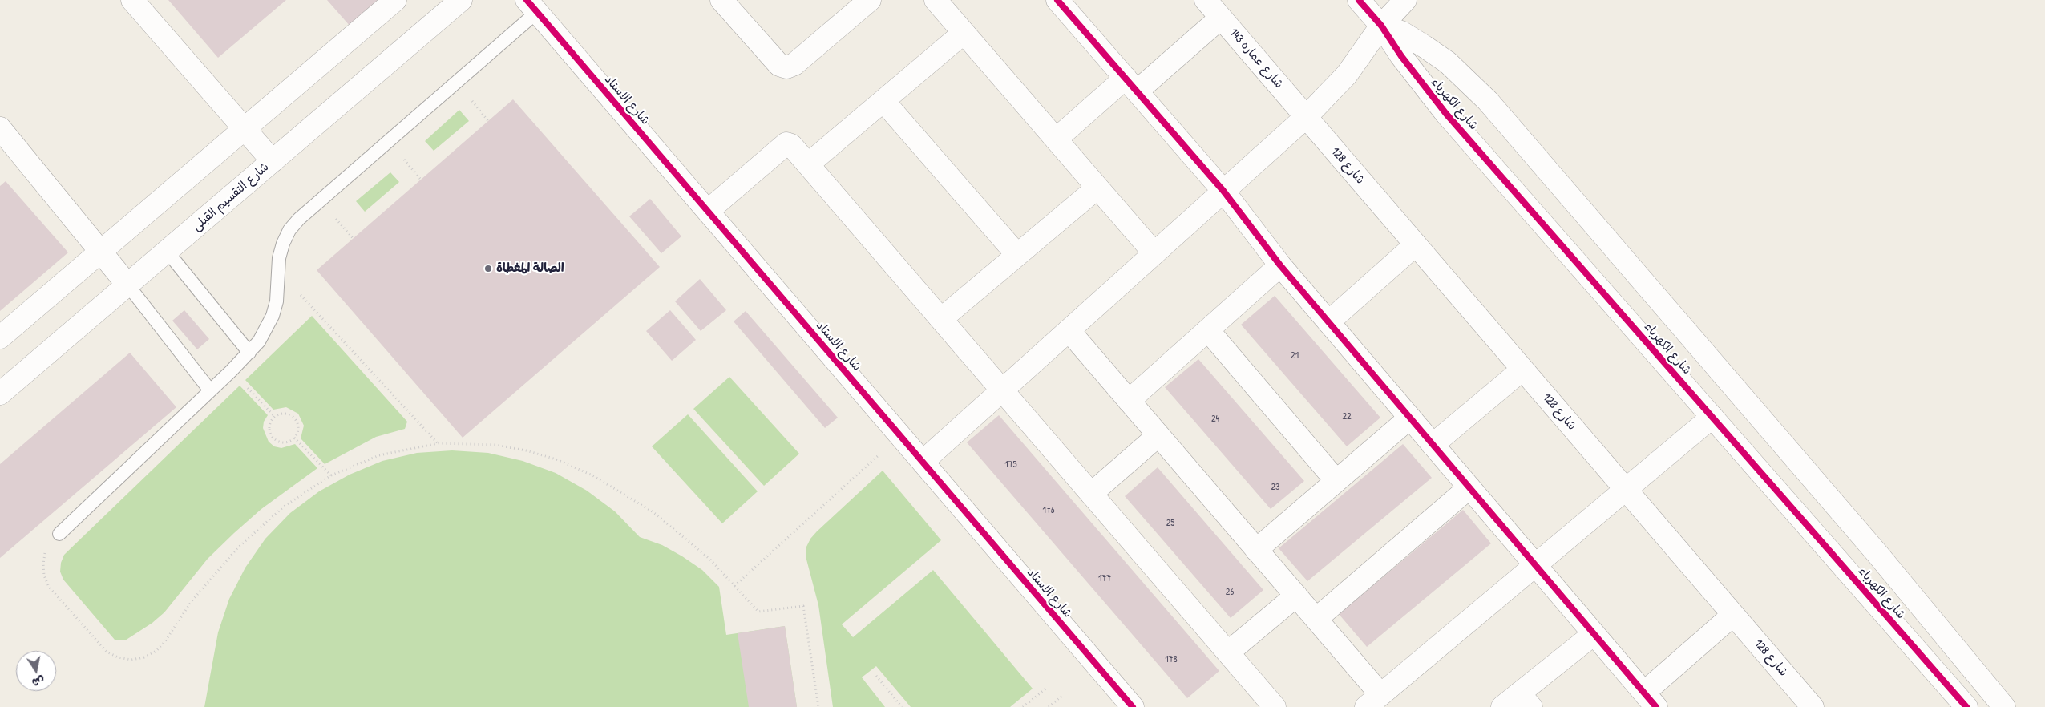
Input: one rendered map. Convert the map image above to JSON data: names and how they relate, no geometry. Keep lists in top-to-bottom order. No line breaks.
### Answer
{"streets":{"street":["شارع عماره 143","شارع الاستاد","شارع الكهرباء","شارع 128","شارع التقسيم القبلى"]},"crossings":[["شارع عماره 143","شارع 128"]],"places":["الصالة المغطاة"],"house_numbers":["21","22","24","175","23","176","25","177","26","178"],"north":"bottom"}
